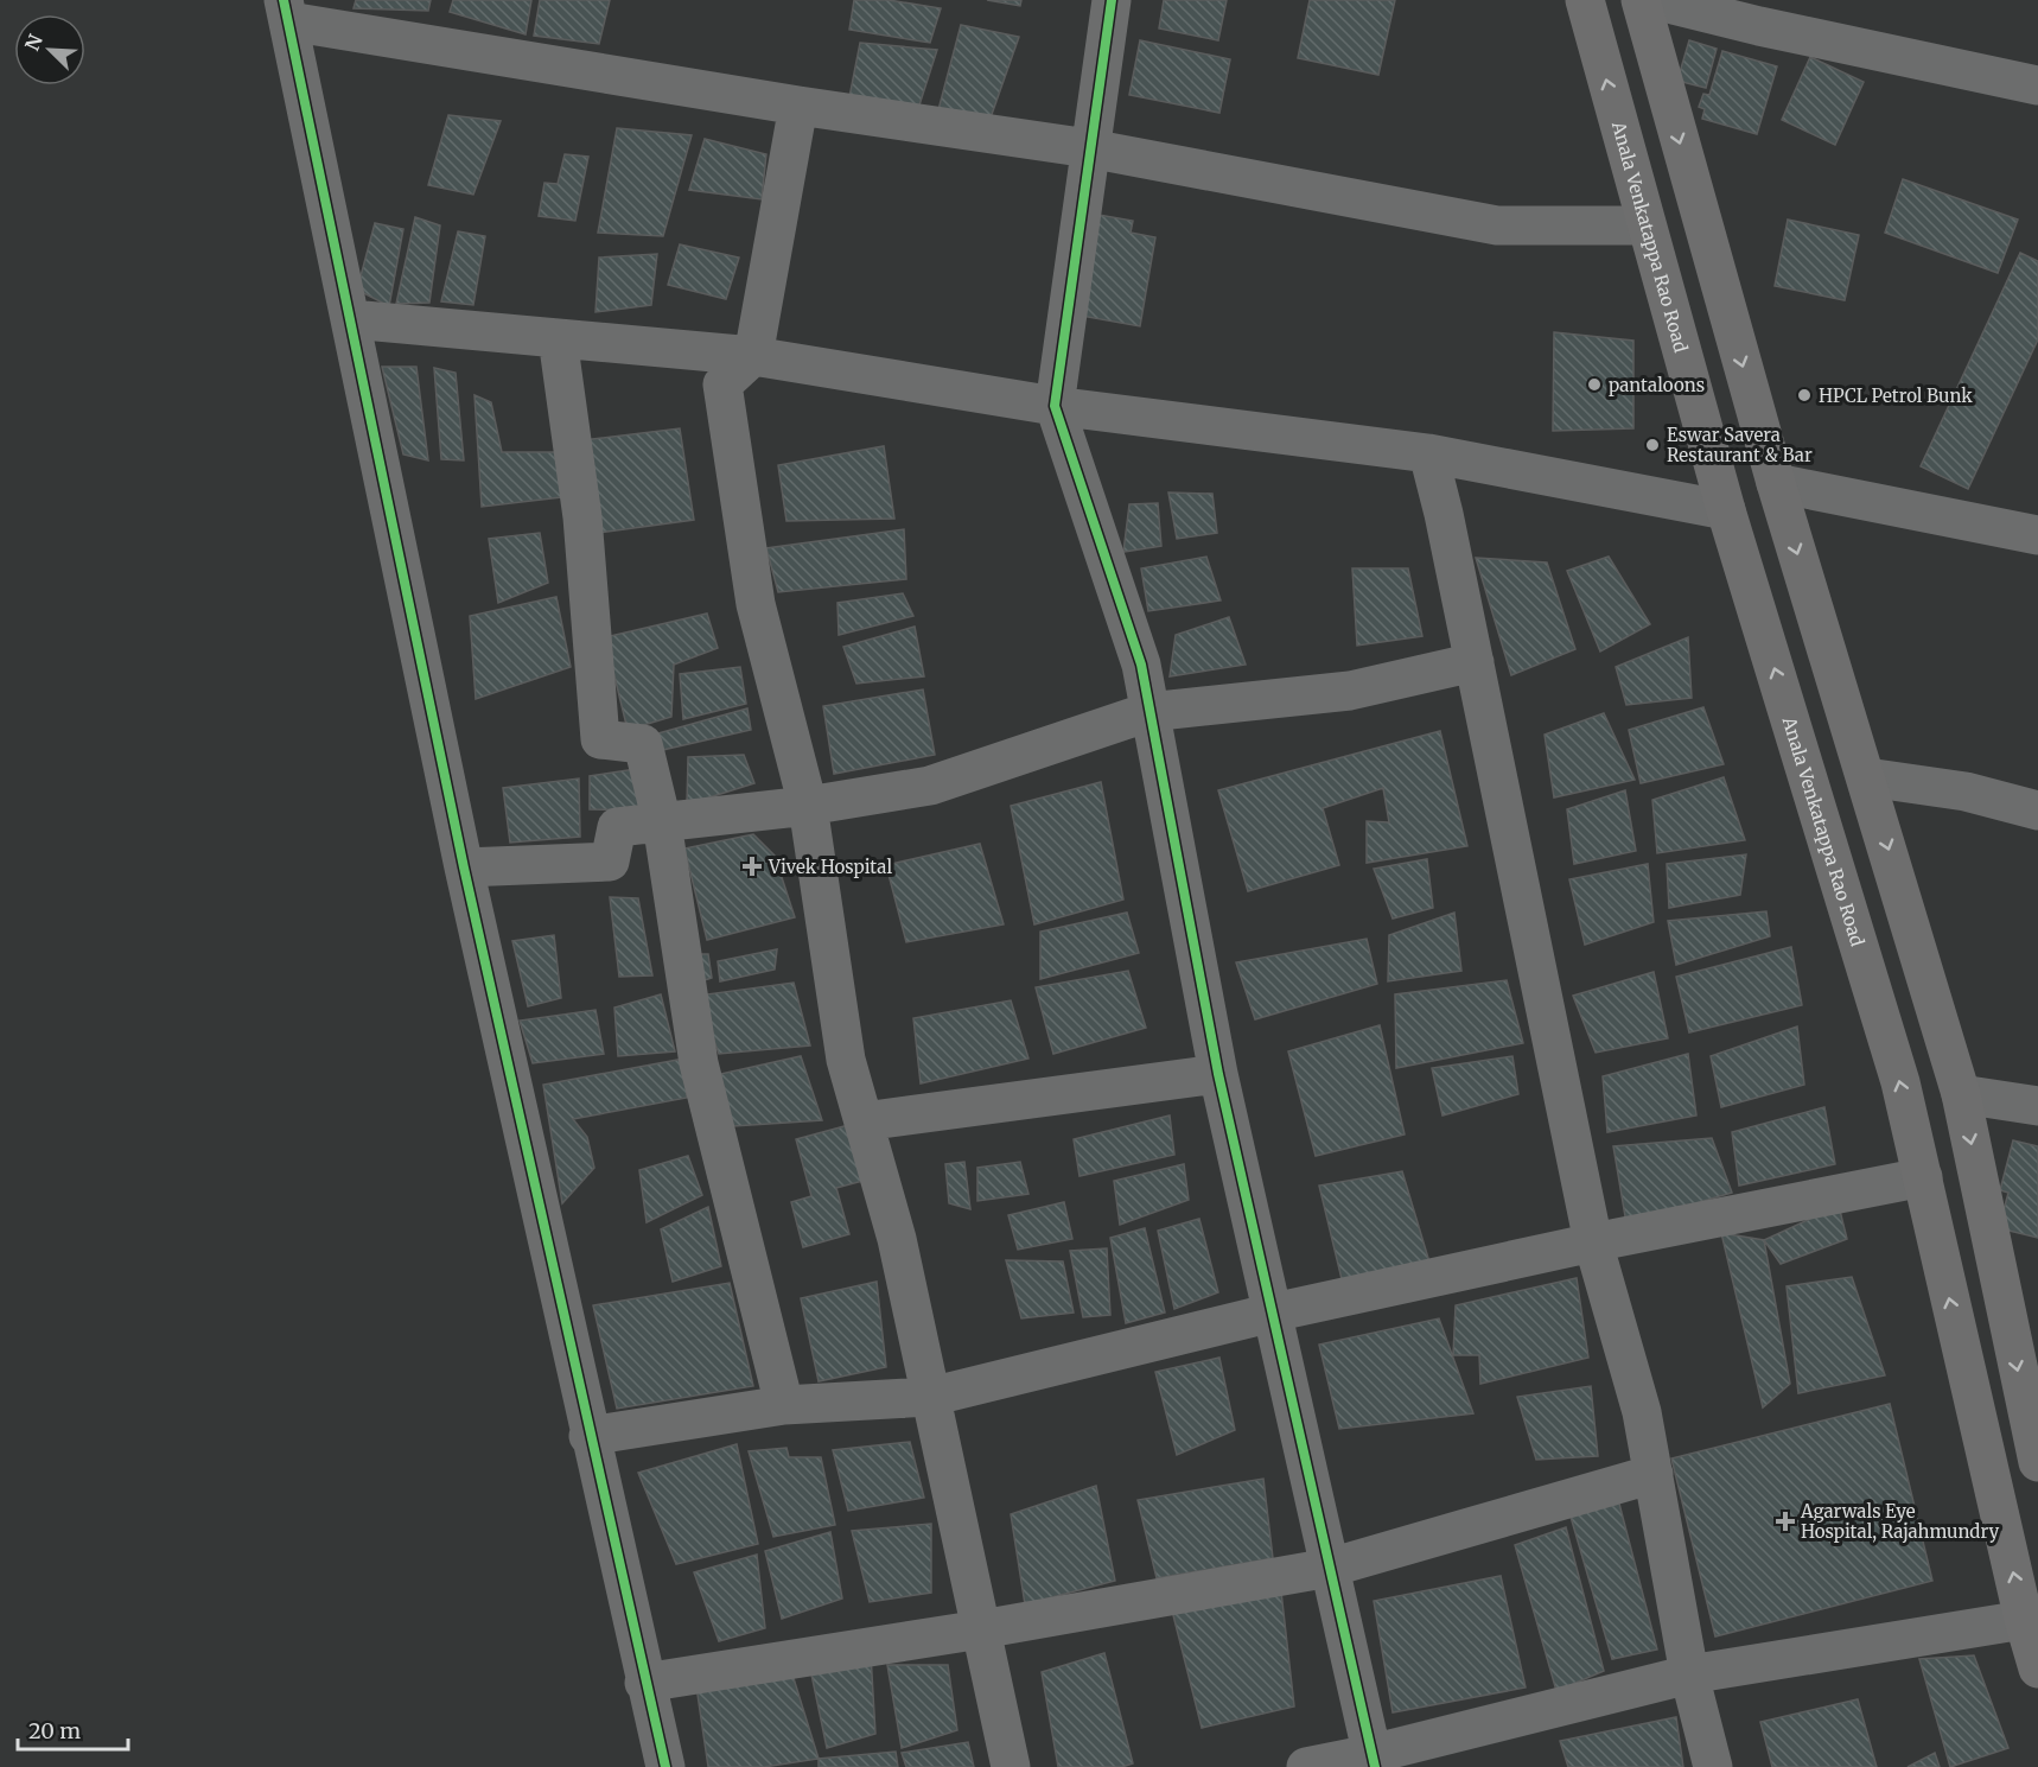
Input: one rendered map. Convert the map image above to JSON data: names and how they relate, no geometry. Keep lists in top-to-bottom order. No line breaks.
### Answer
{"streets":{"main road":["Anala Venkatappa Rao Road"]},"places":{"other":["pantaloons","HPCL Petrol Bunk","Eswar Savera Restaurant & Bar"],"health":["Vivek Hospital","Agarwals Eye Hospital, Rajahmundry"]},"scale_bar":"20 m","north":"top left"}
